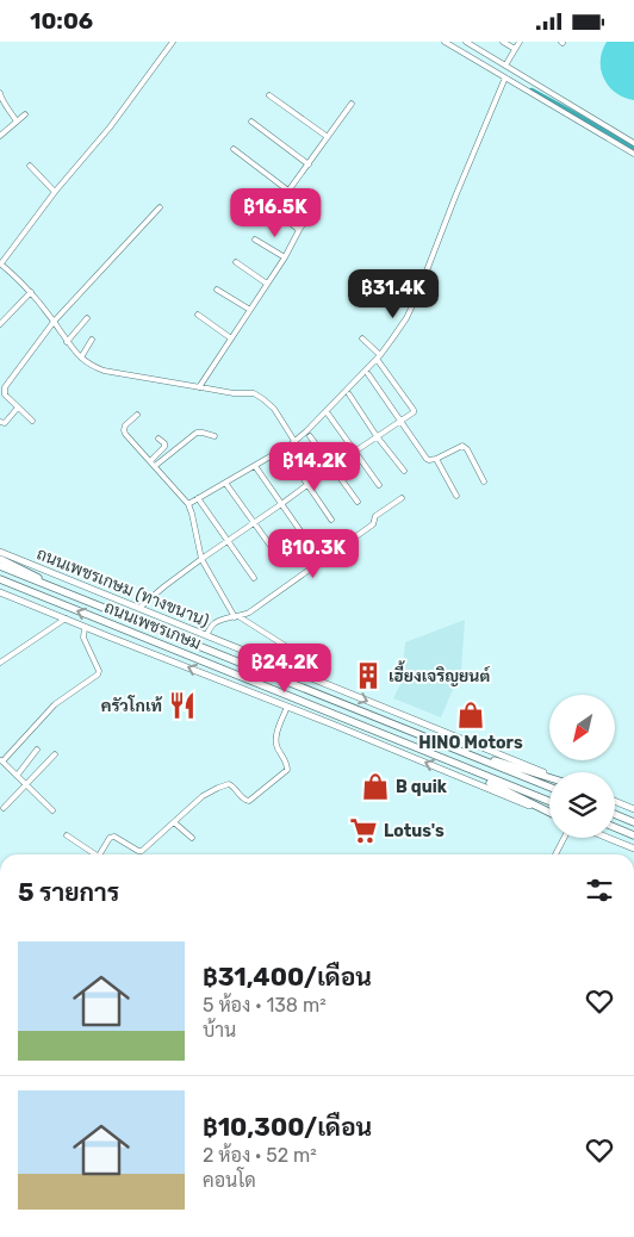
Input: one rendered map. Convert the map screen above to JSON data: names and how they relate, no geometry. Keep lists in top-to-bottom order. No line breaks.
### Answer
{"streets":{"highway":["ถนนเพชรเกษม"],"main road":["ถนนเพชรเกษม (ทางขนาน)"]},"places":{"building":["เฮี้ยงเจริญยนต์"],"restaurant":["ครัวโกเท้"],"shop":["HINO Motors","B quik"],"supermarket":["Lotus's"]},"north":"bottom left","page":{"status":"10:06","price":["฿16.5K","฿31.4K","฿14.2K","฿10.3K","฿24.2K"],"heading":"5 รายการ","list":[{"name":"฿31,400/เดือน","note":"5 ห้อง · 138 m² · บ้าน"},{"name":"฿10,300/เดือน","note":"2 ห้อง · 52 m² · คอนโด"}]}}
